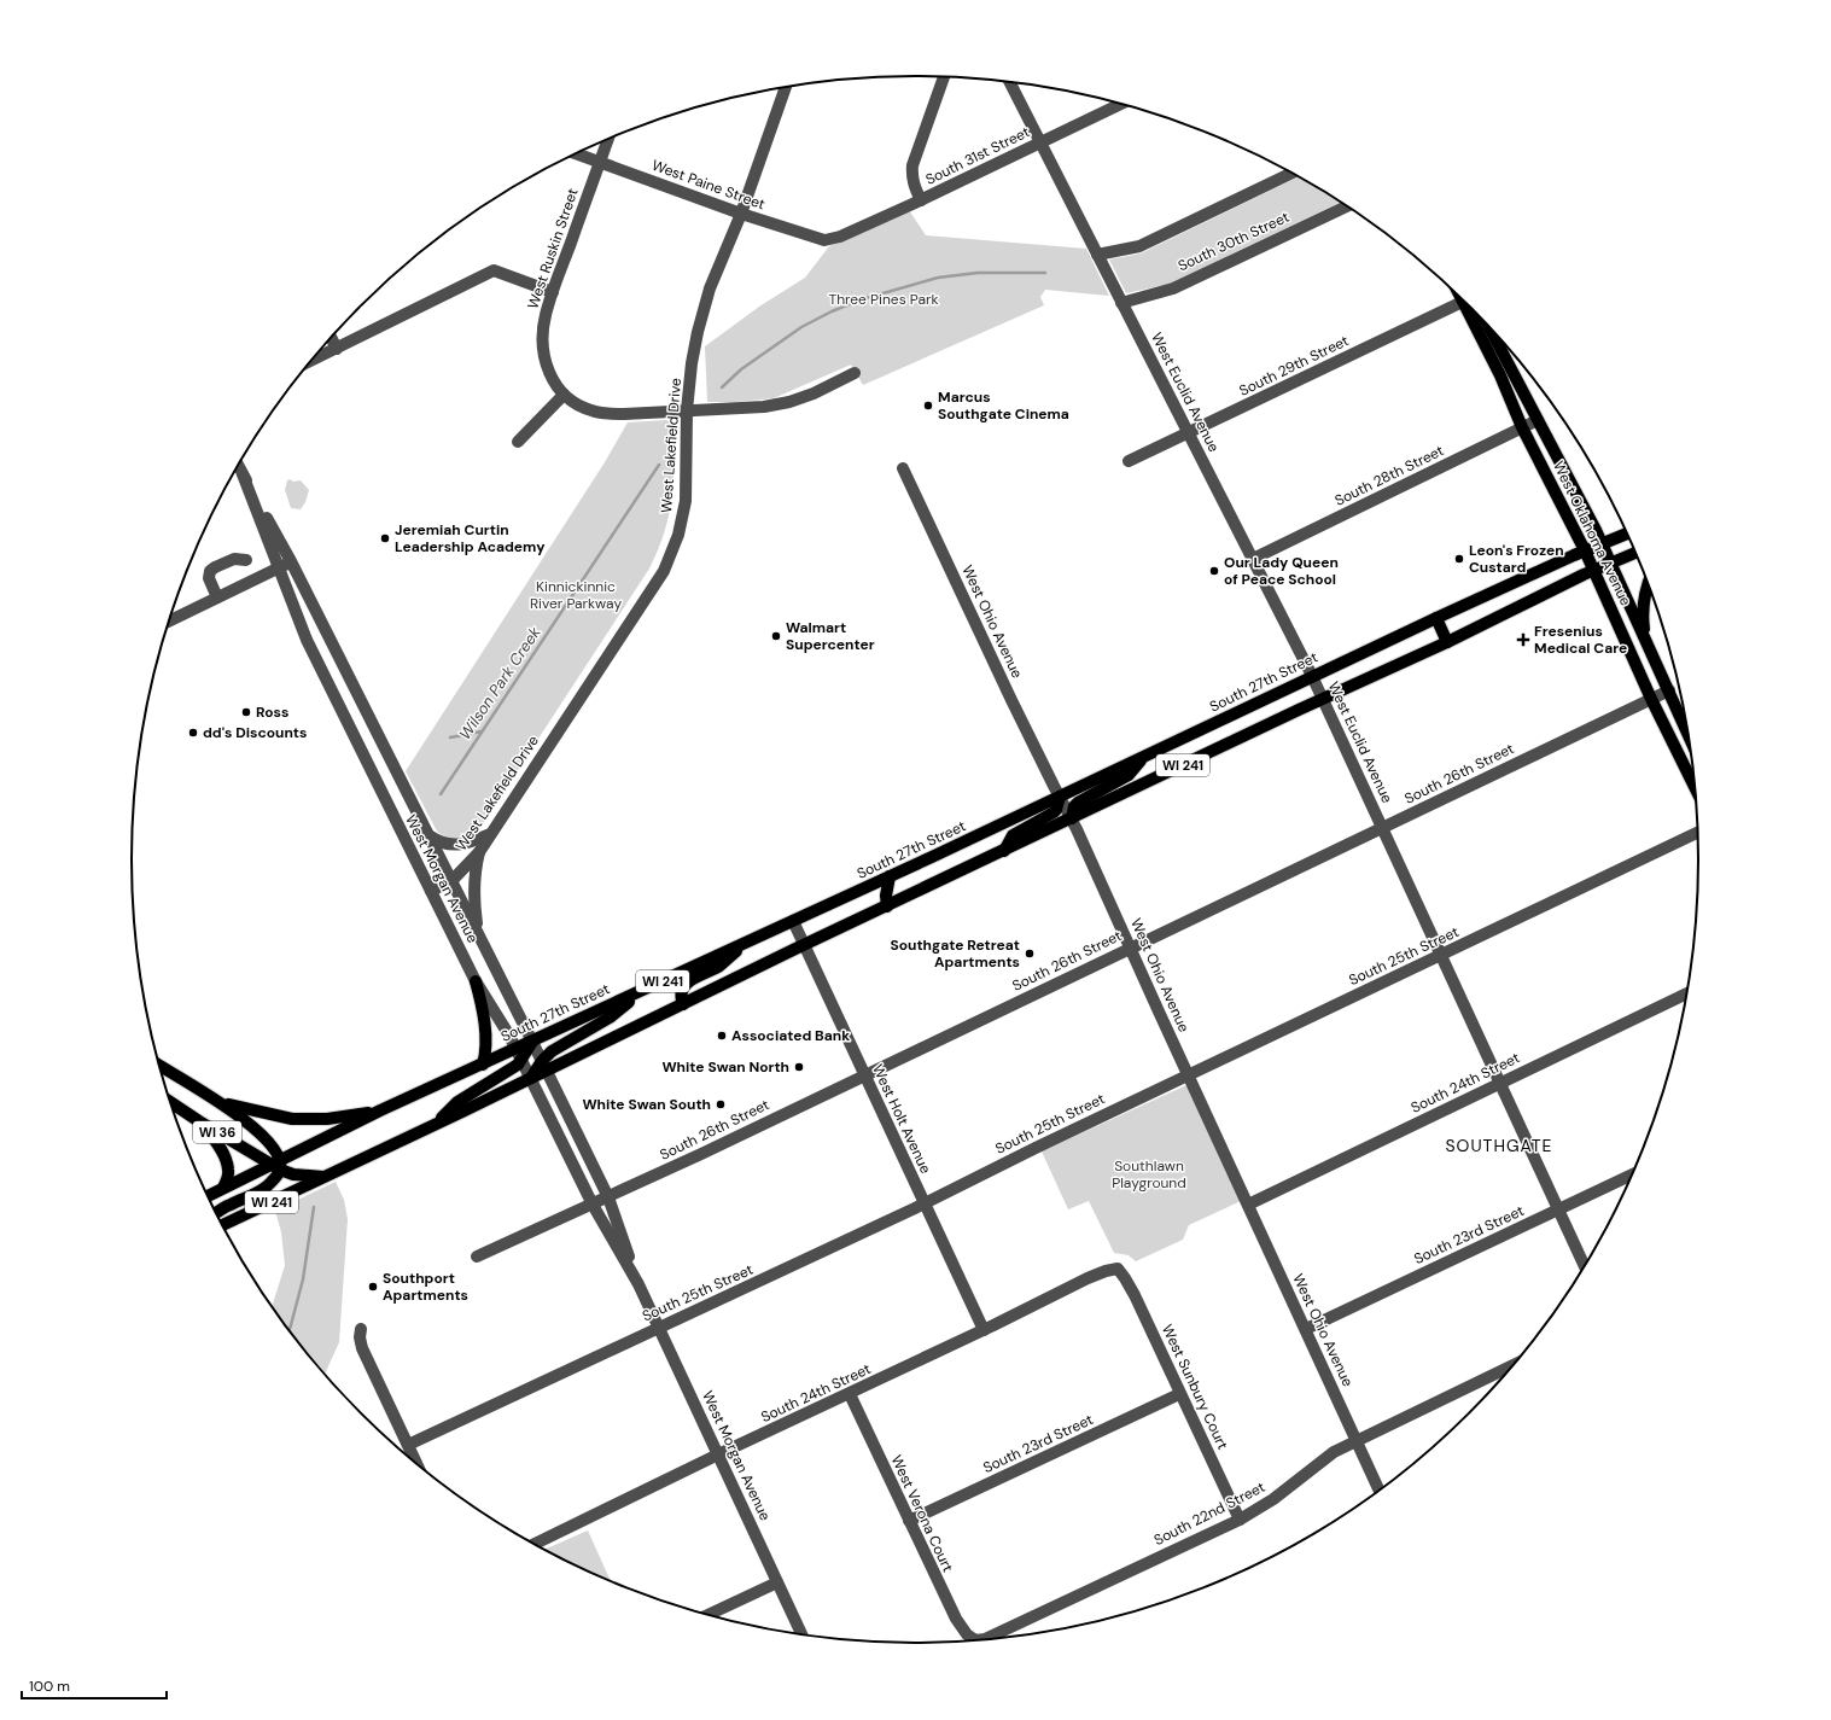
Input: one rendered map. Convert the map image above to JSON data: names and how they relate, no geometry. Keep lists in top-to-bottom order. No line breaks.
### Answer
{"streets":{"main road":["West Oklahoma Avenue","South 27th Street","WI 241","WI 36"],"street":["South 31st Street","West Paine Street","South 30th Street","West Ruskin Street","South 29th Street","West Euclid Avenue","West Lakefield Drive","South 28th Street","West Ohio Avenue","South 26th Street","West Morgan Avenue","South 25th Street","South 24th Street","West Holt Avenue","South 23rd Street","West Sunbury Court","West Verona Court","South 22nd Street"]},"crossings":[["South 31st Street","West Paine Street"],["South 31st Street","West Euclid Avenue"],["West Paine Street","West Ruskin Street"],["West Paine Street","West Lakefield Drive"],["South 30th Street","West Euclid Avenue"],["West Ruskin Street","West Lakefield Drive"],["South 29th Street","West Euclid Avenue"],["West Euclid Avenue","South 28th Street"],["West Euclid Avenue","South 27th Street"],["West Euclid Avenue","WI 241"],["West Euclid Avenue","South 26th Street"],["West Euclid Avenue","South 25th Street"],["West Euclid Avenue","South 24th Street"],["West Euclid Avenue","South 23rd Street"],["West Lakefield Drive","West Morgan Avenue"],["South 28th Street","West Oklahoma Avenue"],["West Oklahoma Avenue","South 27th Street"],["West Oklahoma Avenue","WI 241"],["West Oklahoma Avenue","South 26th Street"],["West Ohio Avenue","South 27th Street"],["West Ohio Avenue","WI 241"],["West Ohio Avenue","South 26th Street"],["West Ohio Avenue","South 25th Street"],["West Ohio Avenue","South 24th Street"],["West Ohio Avenue","South 23rd Street"],["West Ohio Avenue","South 22nd Street"],["South 27th Street","West Morgan Avenue"],["South 27th Street","West Holt Avenue"],["South 27th Street","WI 36"],["WI 241","West Morgan Avenue"],["WI 241","West Holt Avenue"],["WI 241","WI 36"],["South 26th Street","West Morgan Avenue"],["South 26th Street","West Holt Avenue"],["West Morgan Avenue","South 25th Street"],["West Morgan Avenue","South 24th Street"],["South 25th Street","West Holt Avenue"],["South 24th Street","West Holt Avenue"],["South 24th Street","West Sunbury Court"],["South 24th Street","West Verona Court"],["South 23rd Street","West Sunbury Court"],["South 23rd Street","West Verona Court"],["West Sunbury Court","South 22nd Street"],["West Verona Court","South 22nd Street"]],"districts":["SOUTHGATE"],"water":["Wilson Park Creek"],"parks":["Three Pines Park","Kinnickinnic River Parkway","Southlawn Playground"],"places":{"other":["Marcus Southgate Cinema","Jeremiah Curtin Leadership Academy","Leon's Frozen Custard","Our Lady Queen of Peace School","Walmart Supercenter","Ross","dd's Discounts","Southgate Retreat Apartments","Associated Bank","White Swan North","White Swan South","Southport Apartments"],"health":["Fresenius Medical Care"]},"scale_bar":"100 m"}
